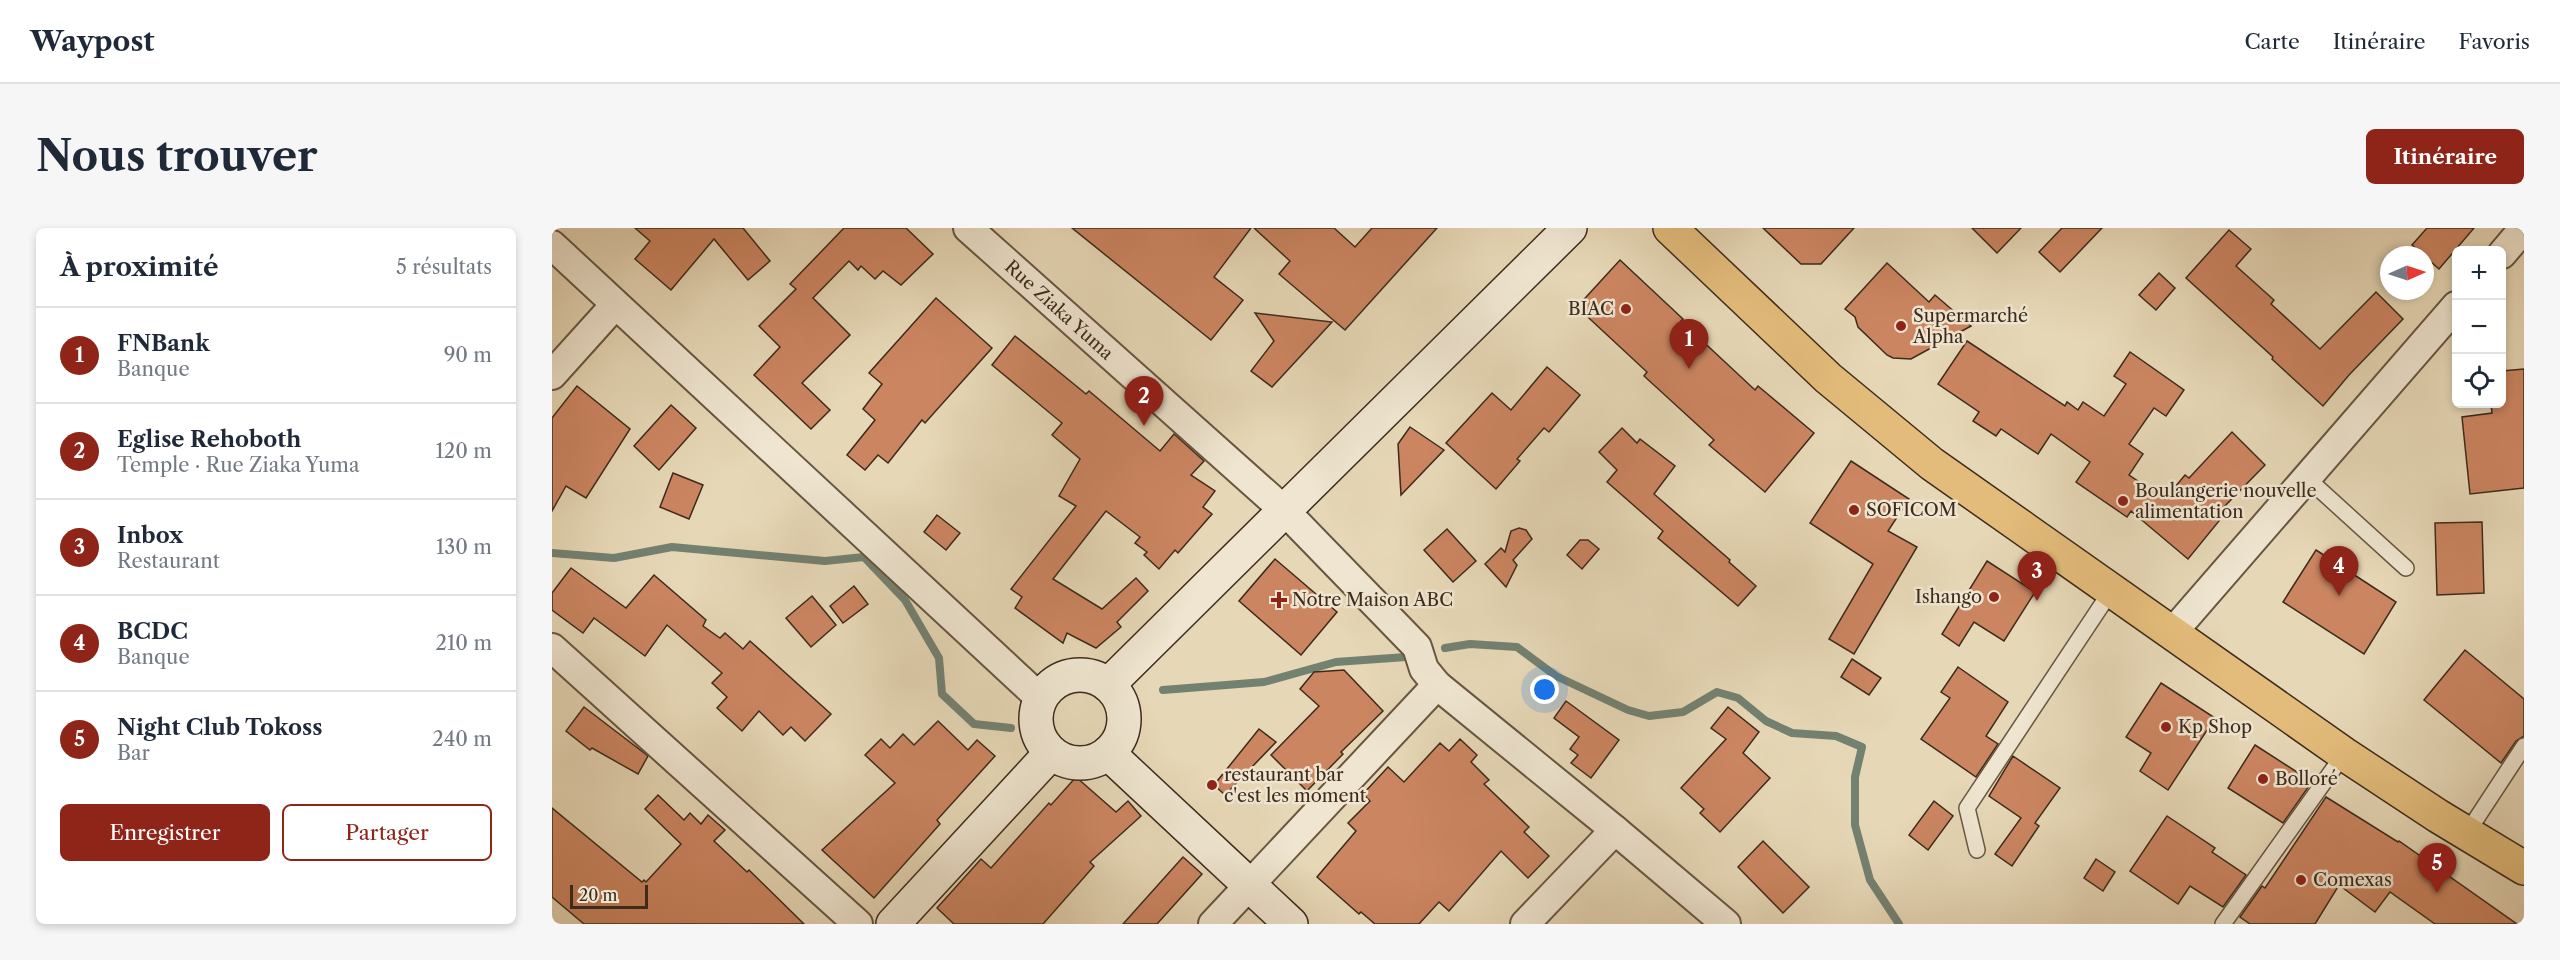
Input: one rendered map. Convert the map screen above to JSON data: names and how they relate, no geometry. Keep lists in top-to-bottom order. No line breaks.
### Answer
{"streets":{"street":["Rue Ziaka Yuma"]},"places":{"other":["BIAC","Supermarché Alpha","Boulangerie nouvelle alimentation","SOFICOM","Ishango","Kp Shop","Bolloré","restaurant bar c'est les moment","Comexas"],"health":["Notre Maison ABC"]},"scale_bar":"20 m","north":"right","page":{"header":"Waypost","nav":["Carte","Itinéraire","Favoris"],"buttons":["Itinéraire",["Enregistrer","Partager"]],"title":"Nous trouver","heading":["À proximité","5 résultats"],"map_buttons":["+","−"],"list":[{"mark":"1","name":"FNBank","note":"Banque","value":"90 m"},{"mark":"2","name":"Eglise Rehoboth","note":"Temple · Rue Ziaka Yuma","value":"120 m"},{"mark":"3","name":"Inbox","note":"Restaurant","value":"130 m"},{"mark":"4","name":"BCDC","note":"Banque","value":"210 m"},{"mark":"5","name":"Night Club Tokoss","note":"Bar","value":"240 m"}],"pins":["1","2","4","3","5"],"scale":"20 m"}}
